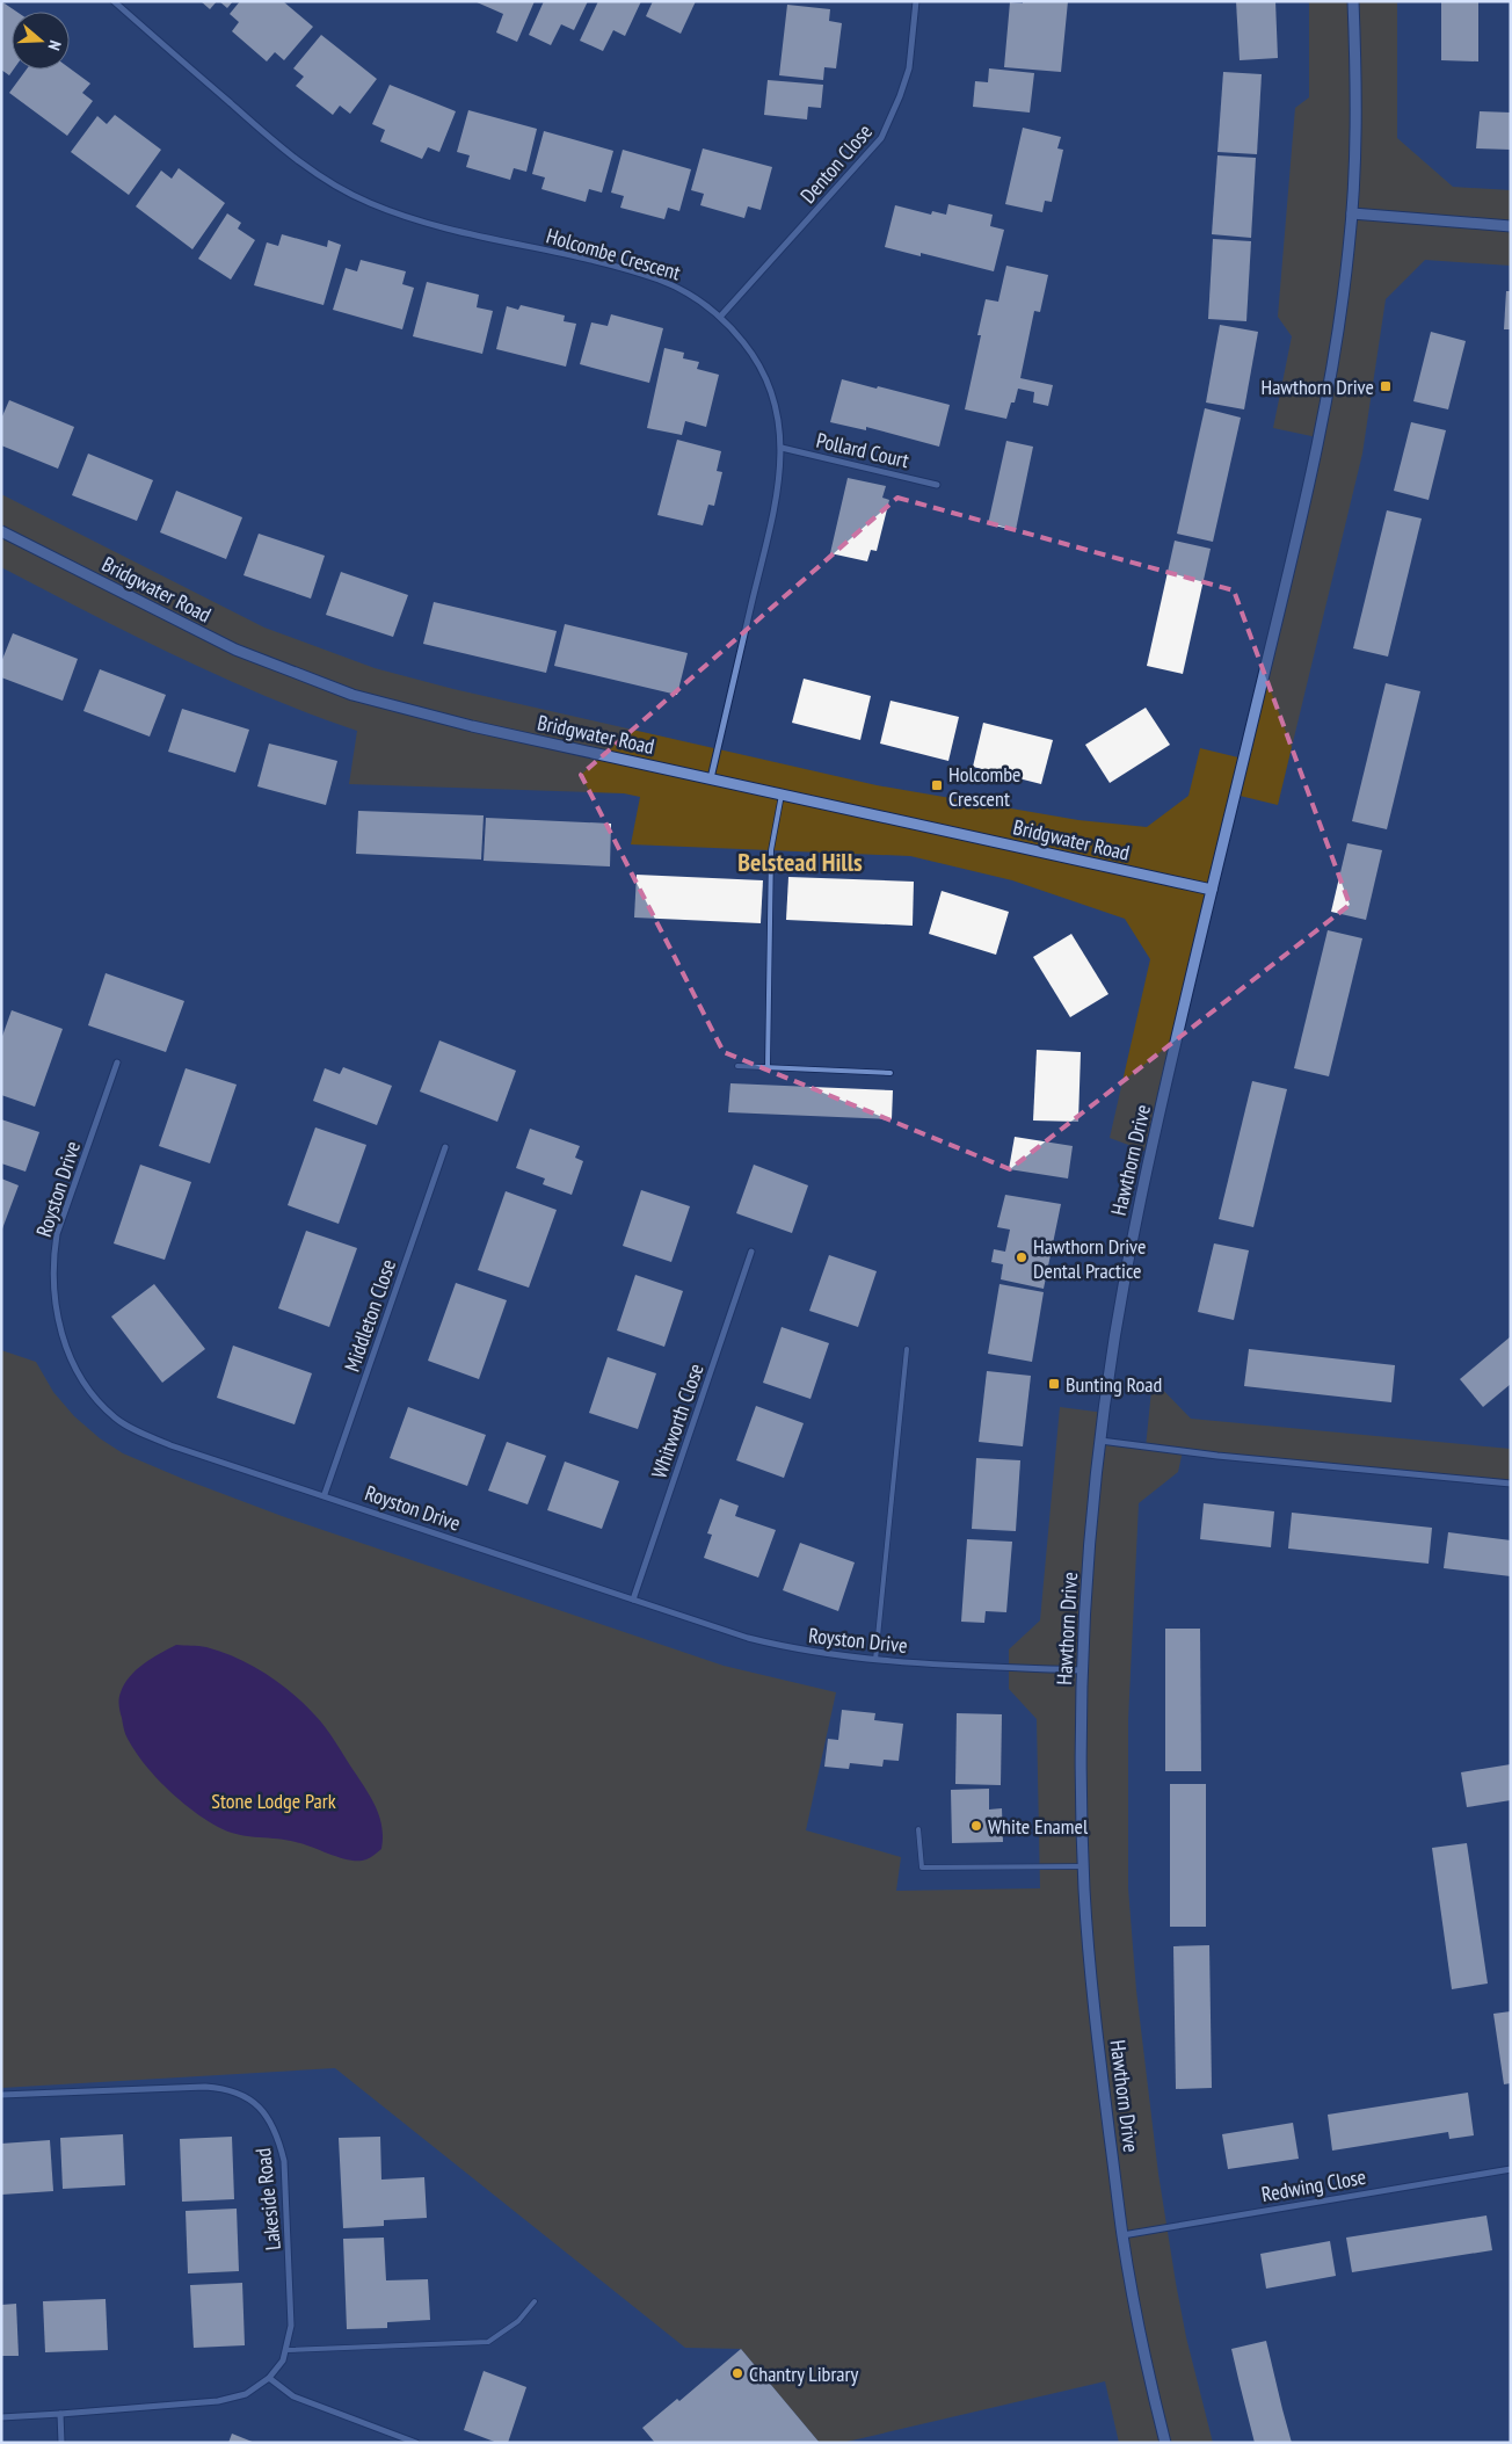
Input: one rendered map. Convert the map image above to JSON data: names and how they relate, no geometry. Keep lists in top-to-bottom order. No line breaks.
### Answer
{"streets":{"street":["Denton Close","Holcombe Crescent","Pollard Court","Bridgwater Road","Hawthorn Drive","Royston Drive","Middleton Close","Whitworth Close","Redwing Close","Lakeside Road"]},"crossings":[["Denton Close","Holcombe Crescent"],["Holcombe Crescent","Pollard Court"],["Holcombe Crescent","Bridgwater Road"],["Bridgwater Road","Hawthorn Drive"],["Hawthorn Drive","Royston Drive"],["Hawthorn Drive","Redwing Close"],["Royston Drive","Middleton Close"],["Royston Drive","Whitworth Close"]],"districts":["Belstead Hills"],"parks":["Stone Lodge Park"],"places":{"transit":["Hawthorn Drive","Holcombe Crescent","Bunting Road"],"other":["Hawthorn Drive Dental Practice","White Enamel","Chantry Library"]},"north":"right"}
